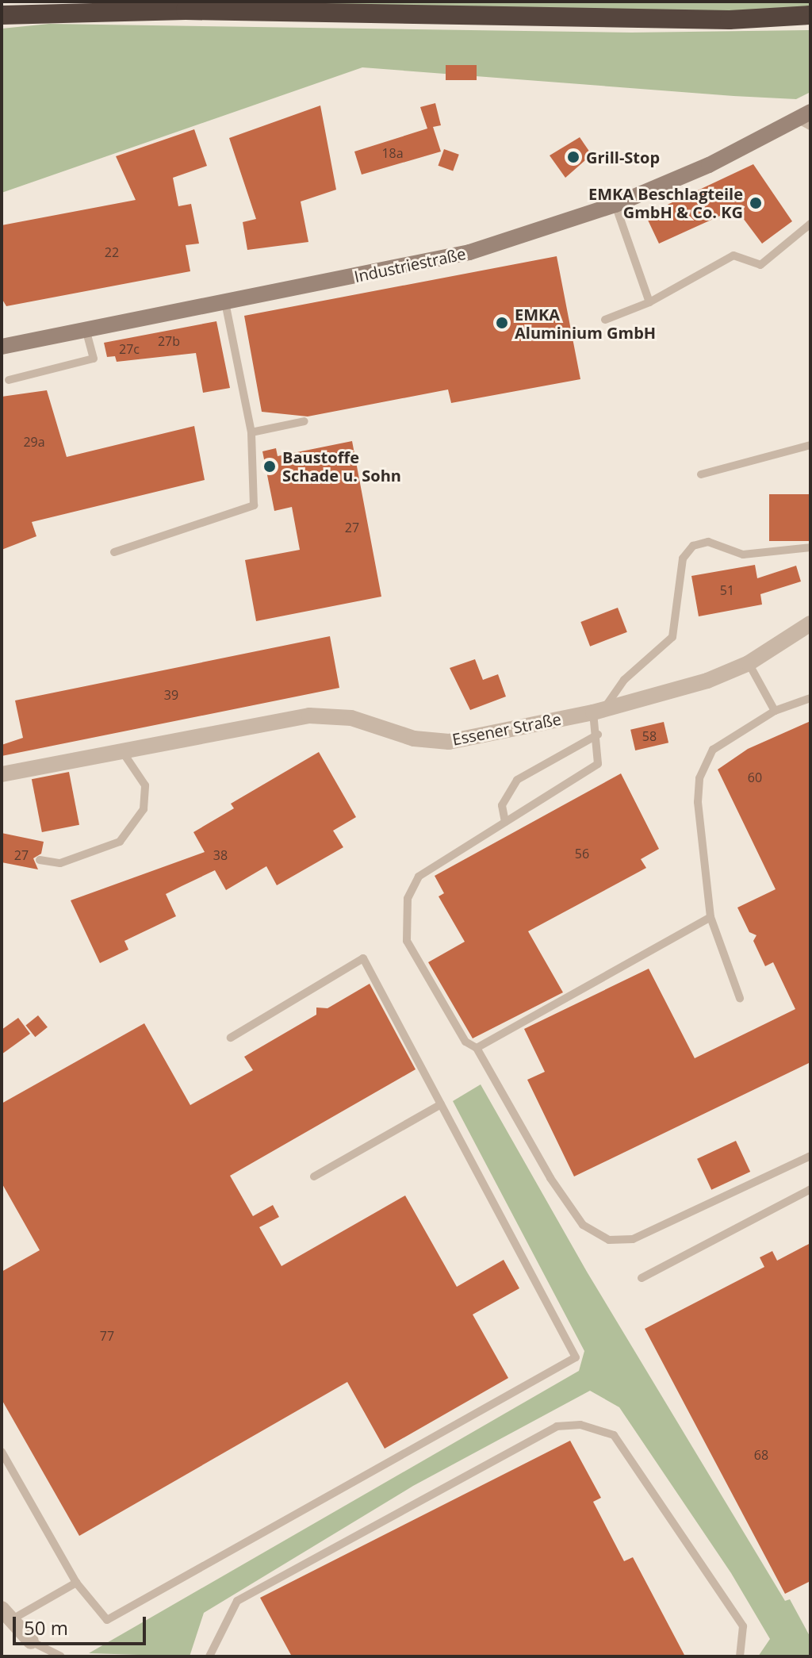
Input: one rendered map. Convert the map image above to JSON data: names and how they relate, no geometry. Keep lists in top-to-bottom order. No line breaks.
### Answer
{"streets":{"street":["Industriestraße","Essener Straße"]},"places":["Grill-Stop","EMKA Beschlagteile GmbH & Co. KG","EMKA Aluminium GmbH","Baustoffe Schade u. Sohn"],"house_numbers":["18a","22","27b","27c","29a","27","51","39","58","60","56","27","38","77","68"],"scale_bar":"50 m"}
